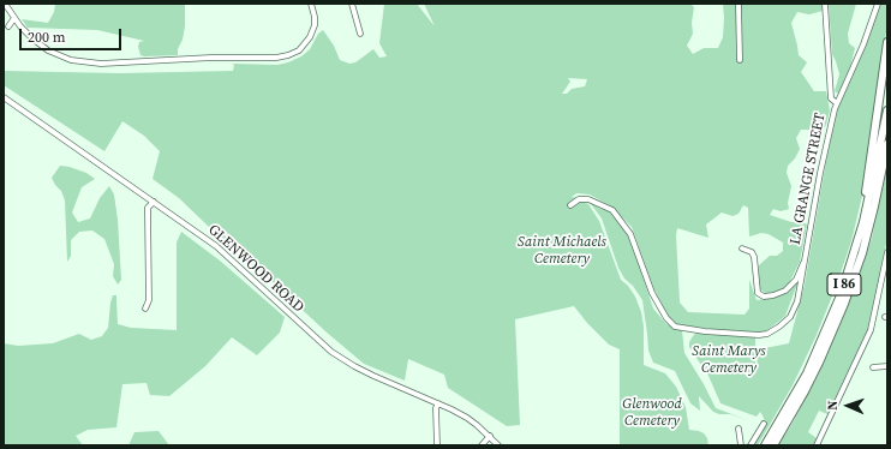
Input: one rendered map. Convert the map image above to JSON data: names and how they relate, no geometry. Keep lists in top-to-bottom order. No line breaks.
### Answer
{"streets":{"highway":["I 86"],"street":["LA GRANGE STREET","GLENWOOD ROAD"]},"parks":["Saint Michaels Cemetery","Saint Marys Cemetery","Glenwood Cemetery"],"scale_bar":"200 m","north":"left"}
